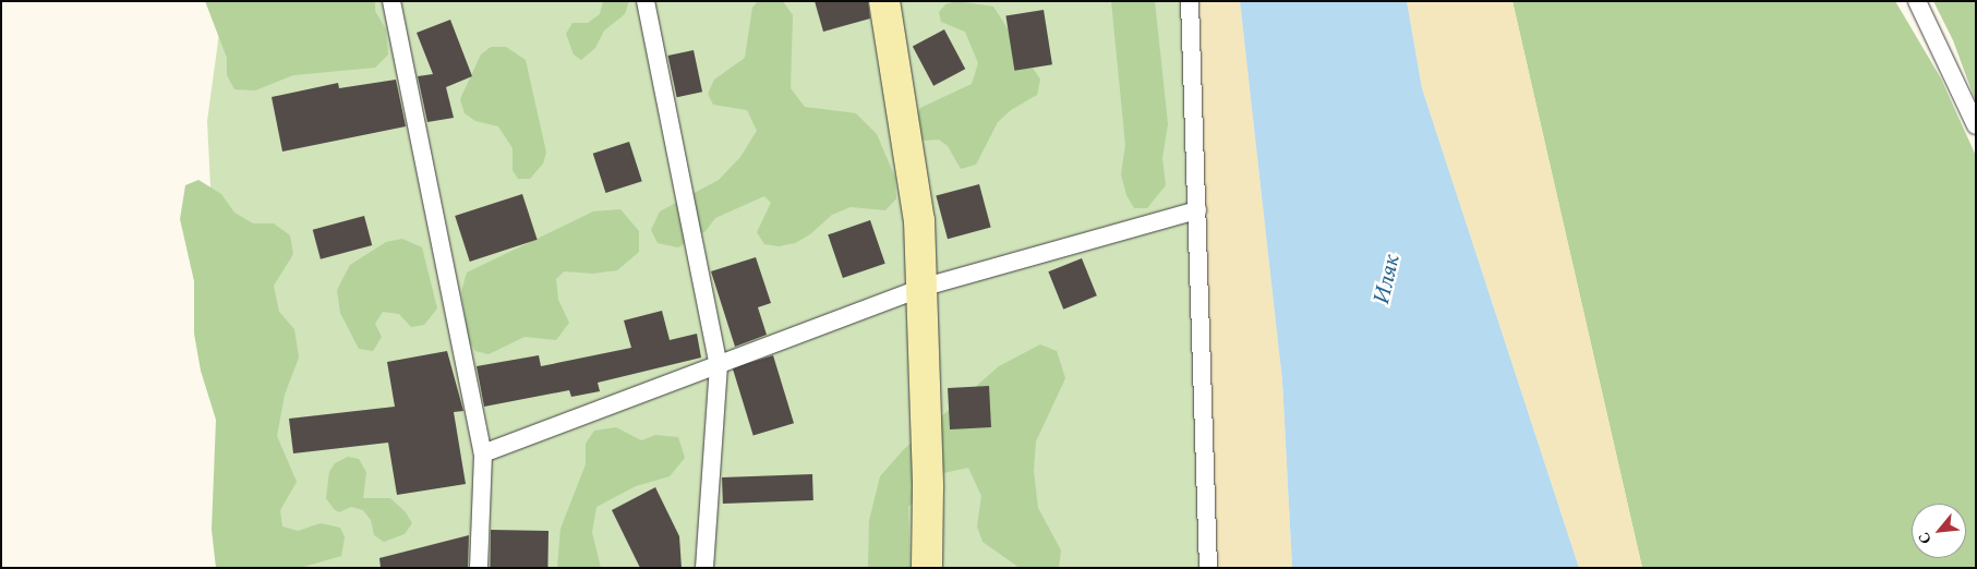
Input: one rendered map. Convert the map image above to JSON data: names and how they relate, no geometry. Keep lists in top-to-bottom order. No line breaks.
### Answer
{"water":["Иляк"],"north":"bottom left"}
